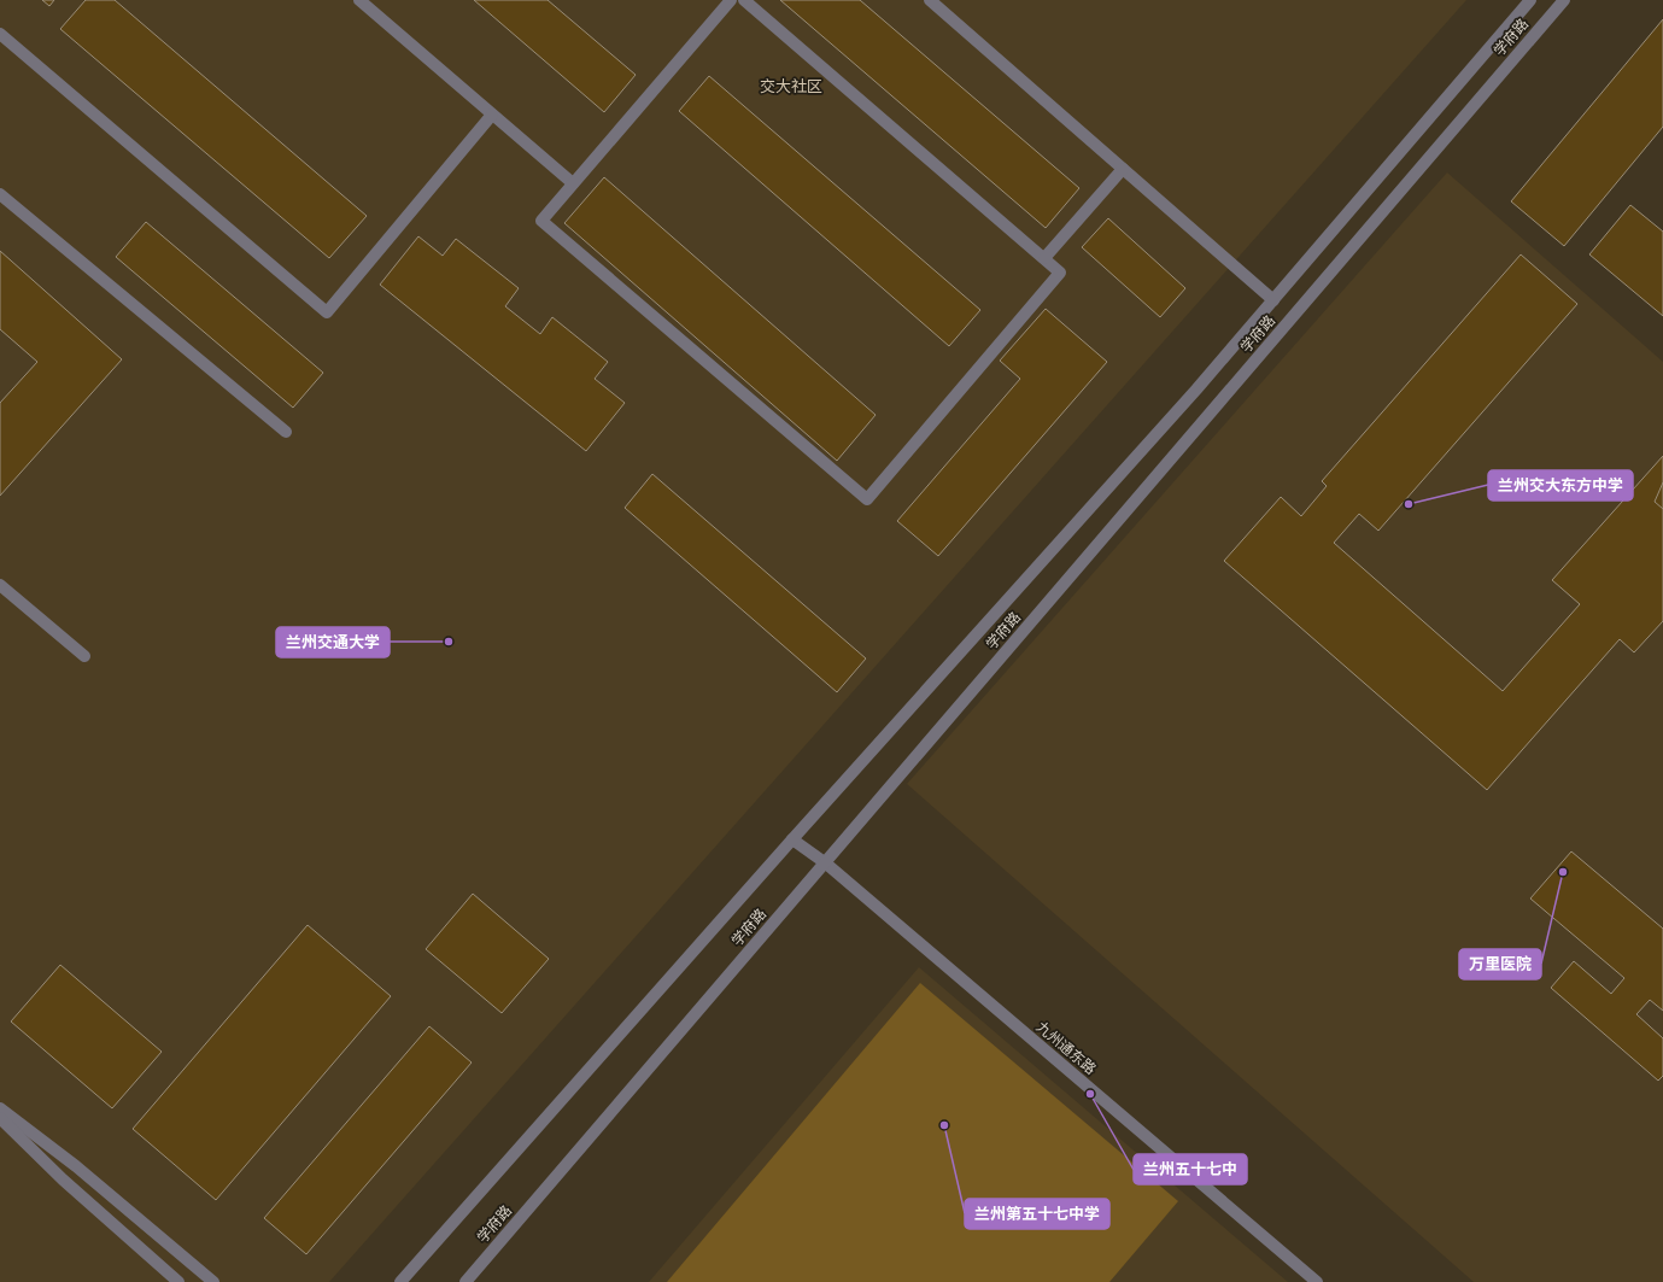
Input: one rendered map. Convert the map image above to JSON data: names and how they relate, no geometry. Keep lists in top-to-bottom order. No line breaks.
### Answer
{"streets":{"street":["学府路","九州通东路"]},"crossings":[["学府路","九州通东路"]],"districts":["交大社区"],"places":["兰州交大东方中学","兰州交通大学","万里医院","兰州五十七中","兰州第五十七中学"]}
